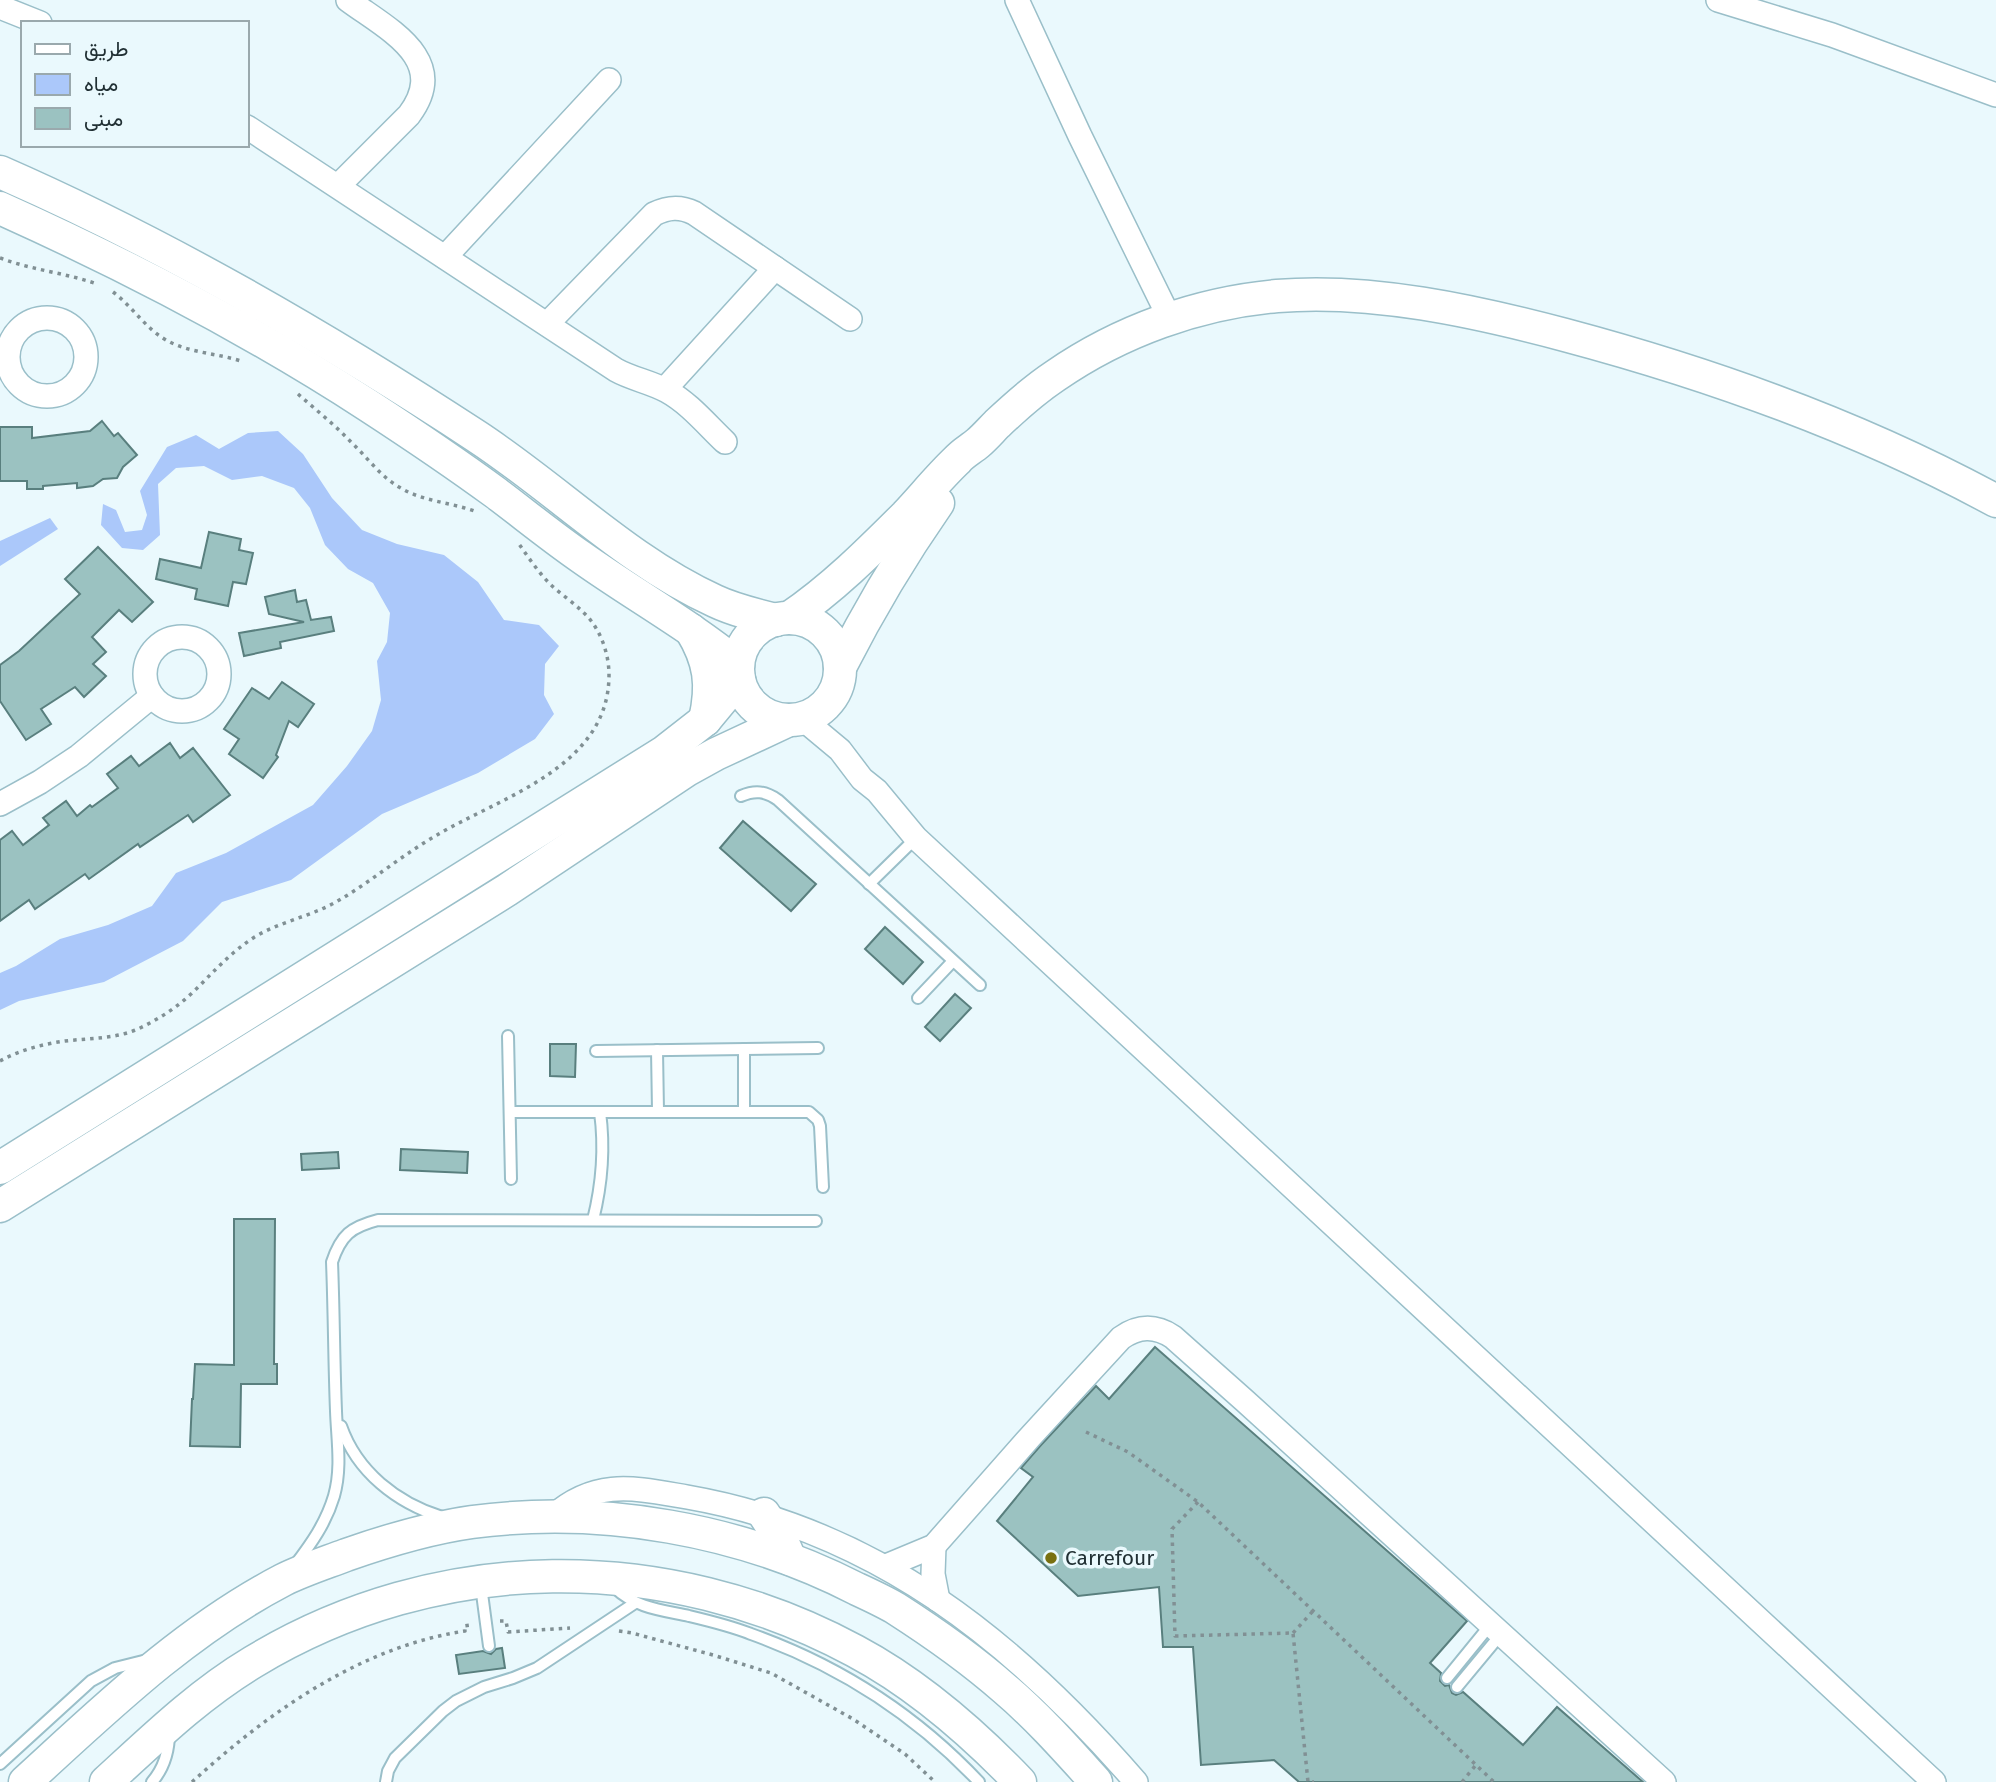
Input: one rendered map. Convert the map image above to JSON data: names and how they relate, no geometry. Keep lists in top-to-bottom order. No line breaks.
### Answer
{"places":["Carrefour"],"legend":["طريق","مياه","مبنى"]}
